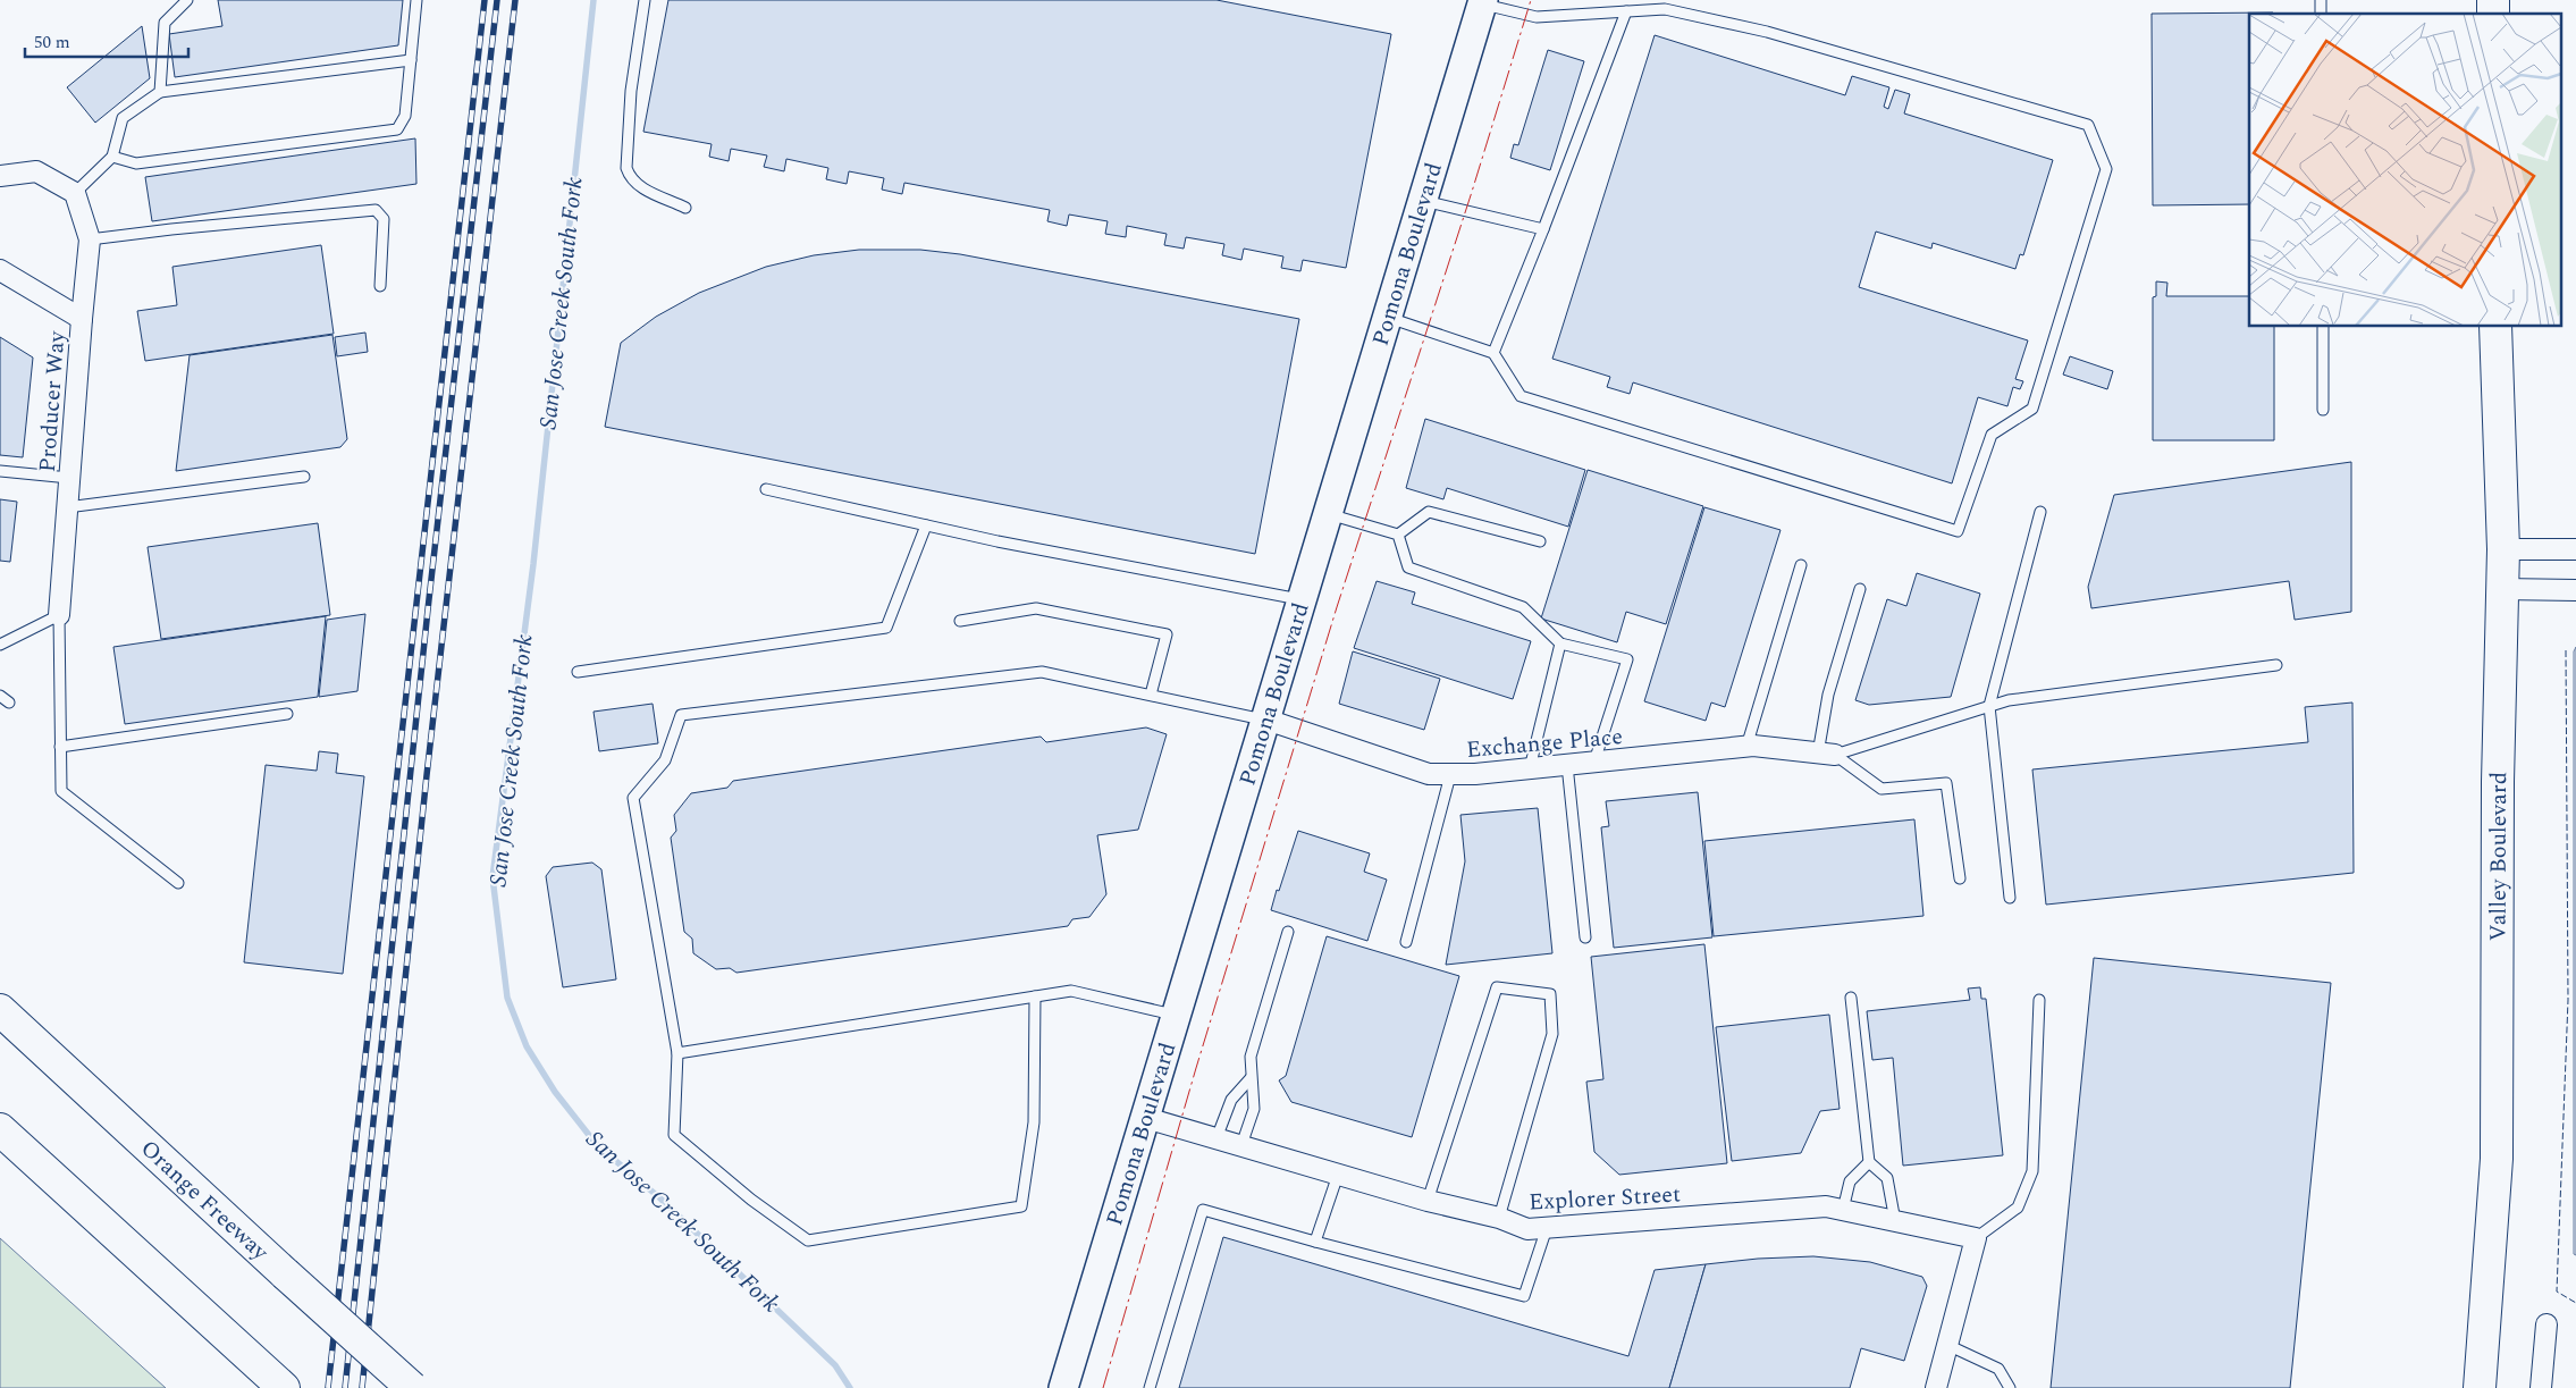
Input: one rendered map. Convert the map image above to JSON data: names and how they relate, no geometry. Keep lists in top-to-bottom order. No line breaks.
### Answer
{"streets":{"main road":["Valley Boulevard","Orange Freeway"],"street":["Pomona Boulevard","Producer Way","Exchange Place","Explorer Street"]},"crossings":[["Pomona Boulevard","Exchange Place"],["Pomona Boulevard","Explorer Street"]],"water":["San Jose Creek South Fork"],"scale_bar":"50 m"}
